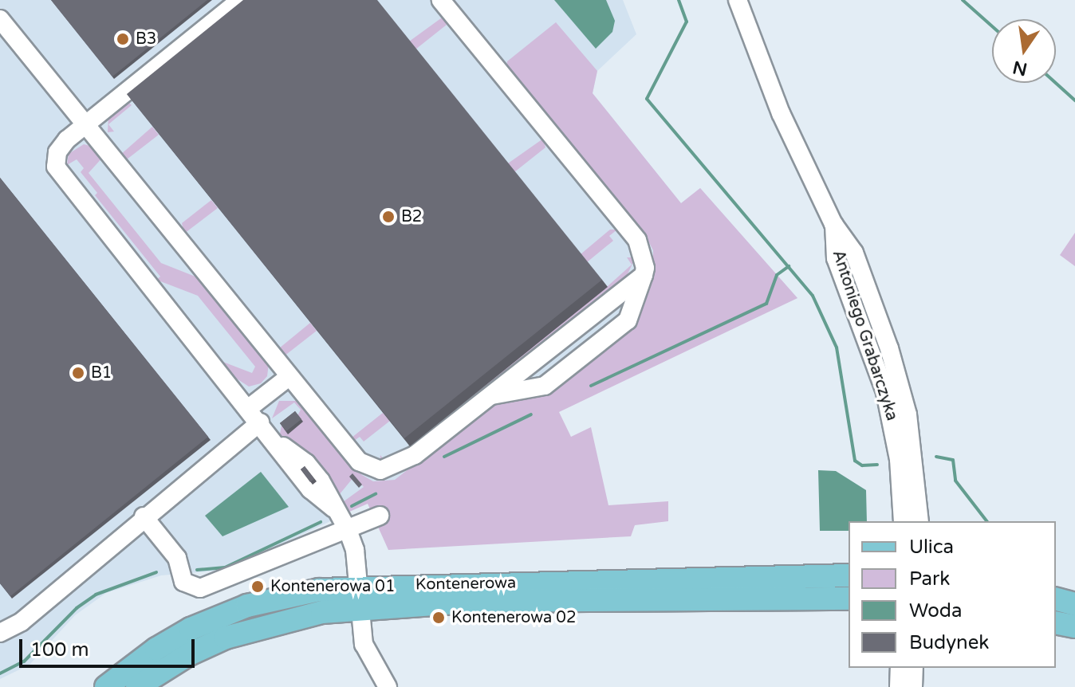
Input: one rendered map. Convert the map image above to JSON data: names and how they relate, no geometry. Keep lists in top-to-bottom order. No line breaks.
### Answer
{"streets":{"main road":["Kontenerowa"],"street":["Antoniego Grabarczyka"]},"places":["B3","B2","B1","Kontenerowa 01","Kontenerowa 02"],"legend":["Ulica","Park","Woda","Budynek"],"scale_bar":"100 m","north":"bottom"}
